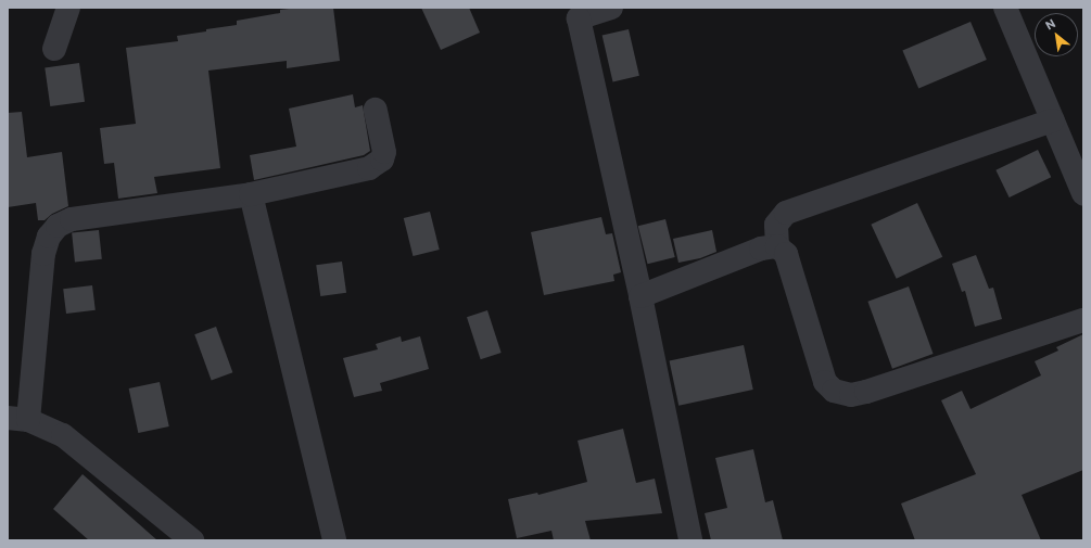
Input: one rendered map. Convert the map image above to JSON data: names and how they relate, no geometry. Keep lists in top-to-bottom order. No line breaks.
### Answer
{"north":"top left"}
